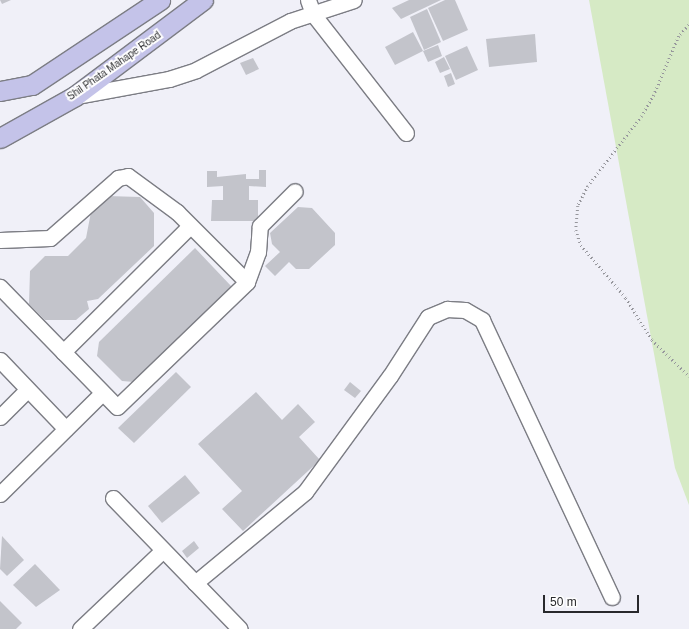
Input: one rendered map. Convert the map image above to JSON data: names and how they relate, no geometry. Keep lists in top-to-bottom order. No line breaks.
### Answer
{"streets":{"main road":["Shil Phata Mahape Road"]},"scale_bar":"50 m"}
